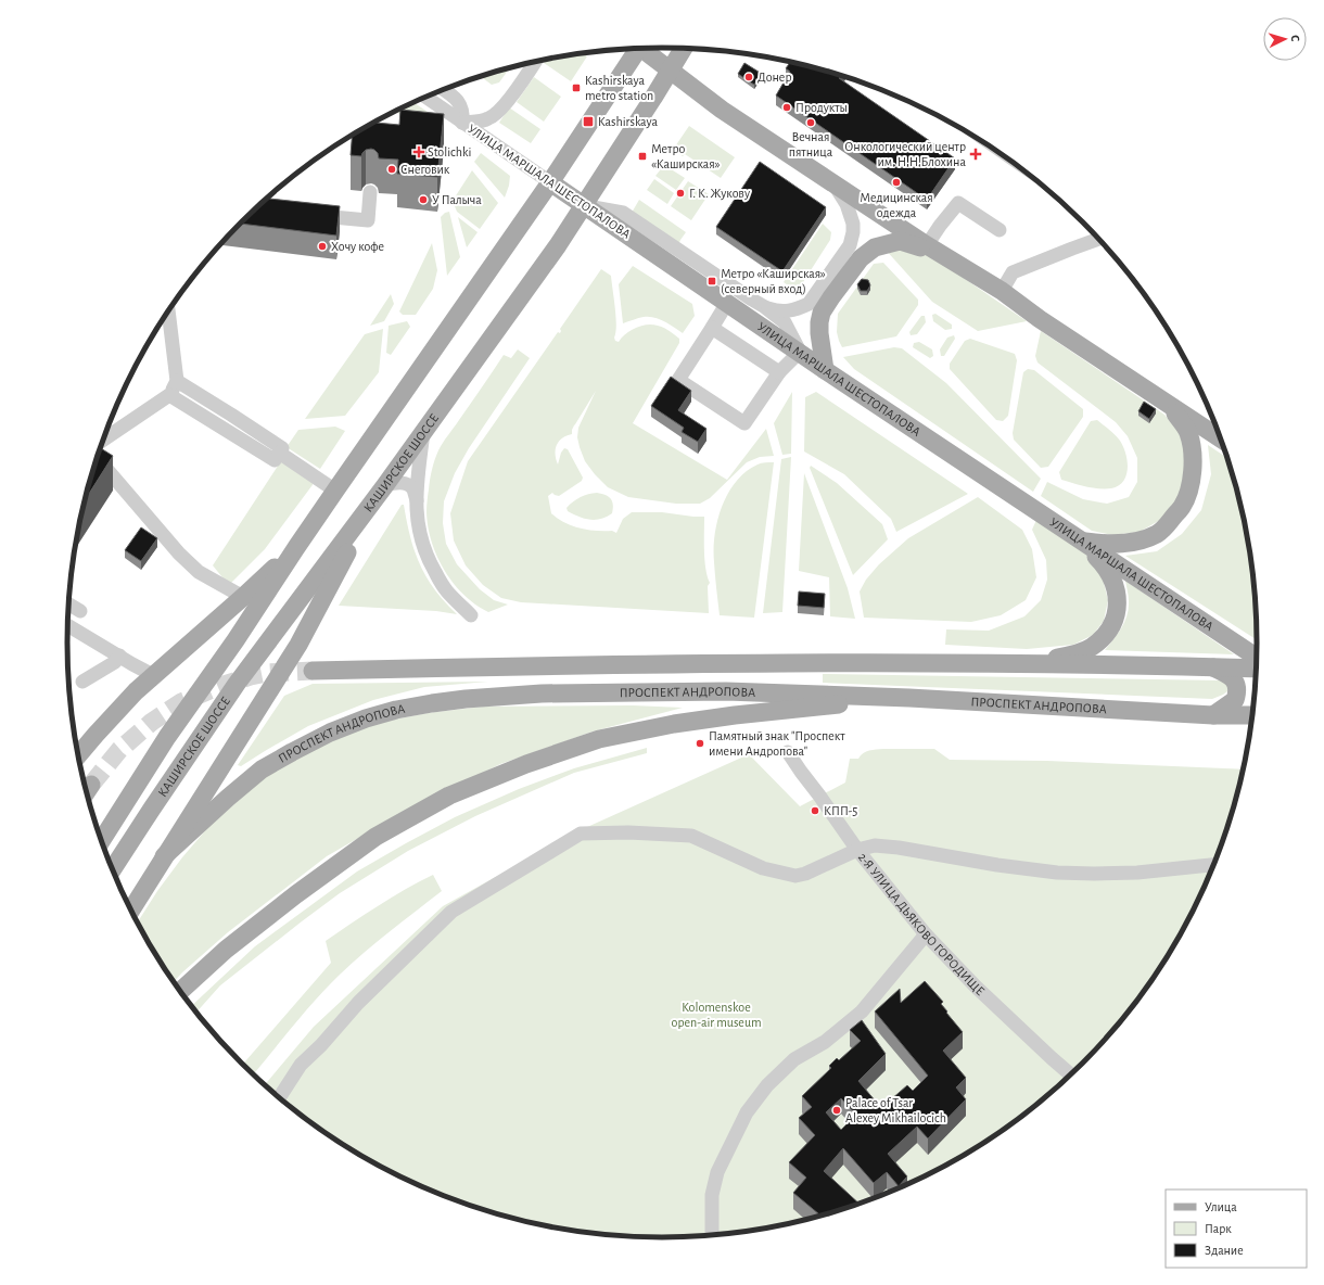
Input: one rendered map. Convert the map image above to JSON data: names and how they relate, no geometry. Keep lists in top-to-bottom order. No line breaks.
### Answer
{"streets":{"main road":["УЛИЦА МАРШАЛА ШЕСТОПАЛОВА","КАШИРСКОЕ ШОССЕ","ПРОСПЕКТ АНДРОПОВА"],"street":["2-Я УЛИЦА ДЬЯКОВО ГОРОДИЩЕ"]},"crossings":[["УЛИЦА МАРШАЛА ШЕСТОПАЛОВА","КАШИРСКОЕ ШОССЕ"]],"parks":["Kolomenskoe open-air museum"],"places":{"other":["Донер","Продукты","Вечная пятница","Снеговик","Медицинская одежда","Г. К. Жукову","У Палыча","Хочу кофе","Памятный знак \"Проспект имени Андропова\"","КПП-5","Palace of Tsar Alexey Mikhailocich"],"transit":["Kashirskaya metro station","Kashirskaya","Метро «Каширская»","Метро «Каширская» (северный вход)"],"health":["Stolichki","Онкологический центр им. Н.Н.Блохина"]},"legend":["Улица","Парк","Здание"],"north":"right"}
